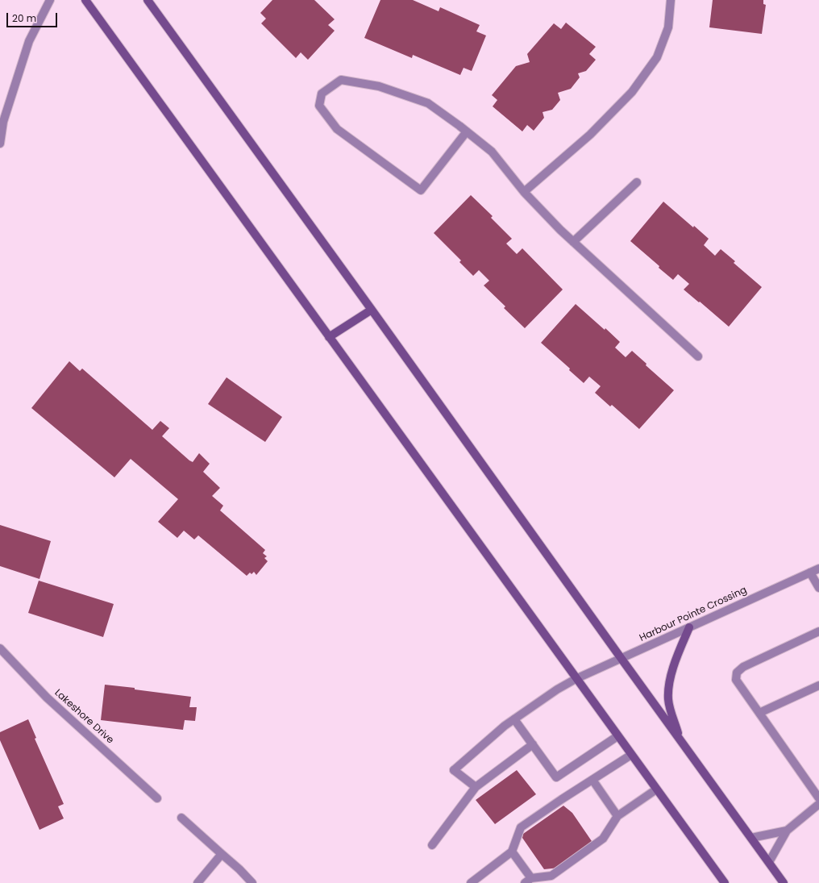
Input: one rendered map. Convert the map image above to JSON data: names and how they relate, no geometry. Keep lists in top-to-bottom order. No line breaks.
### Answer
{"streets":{"street":["Harbour Pointe Crossing","Lakeshore Drive"]},"scale_bar":"20 m"}
